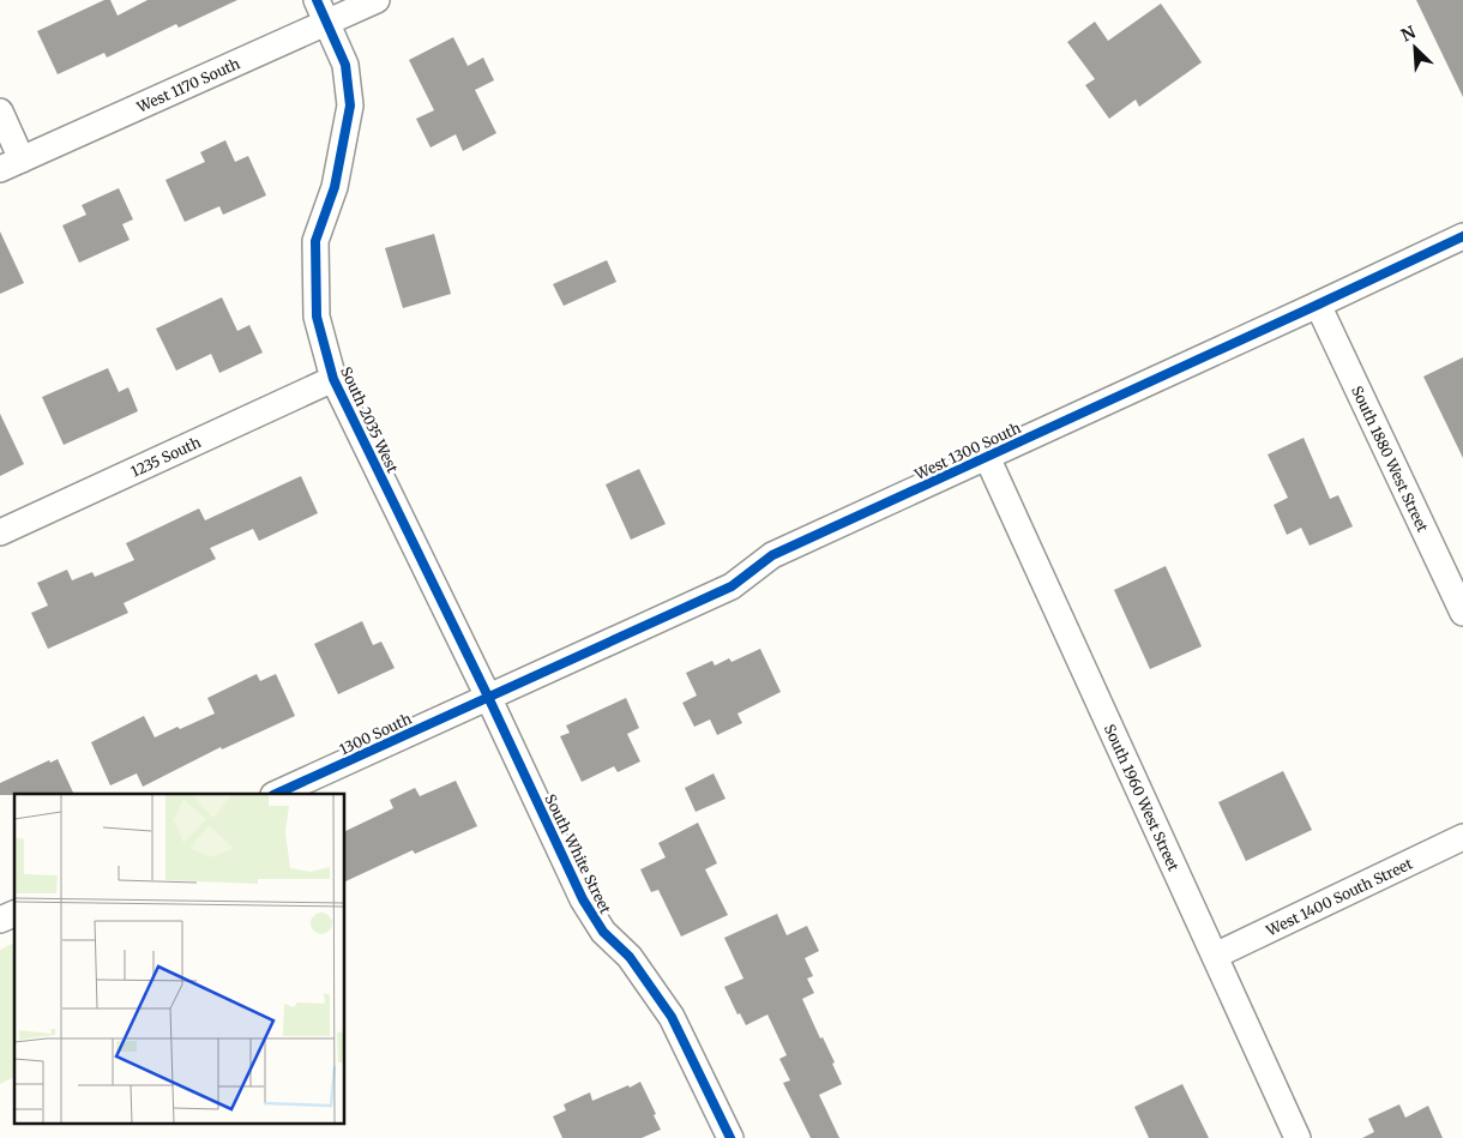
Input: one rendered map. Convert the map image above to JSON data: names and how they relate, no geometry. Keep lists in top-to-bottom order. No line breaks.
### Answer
{"streets":{"street":["West 1170 South","South 2035 West","West 1300 South","1235 South","South 1880 West Street","1300 South","South 1960 West Street","South White Street","West 1400 South Street"]},"crossings":[["West 1170 South","South 2035 West"],["South 2035 West","West 1300 South"],["South 2035 West","1235 South"],["South 2035 West","1300 South"],["South 2035 West","South White Street"],["West 1300 South","South 1880 West Street"],["West 1300 South","1300 South"],["West 1300 South","South 1960 West Street"],["West 1300 South","South White Street"],["1300 South","South White Street"],["South 1960 West Street","West 1400 South Street"]],"north":"top left"}
